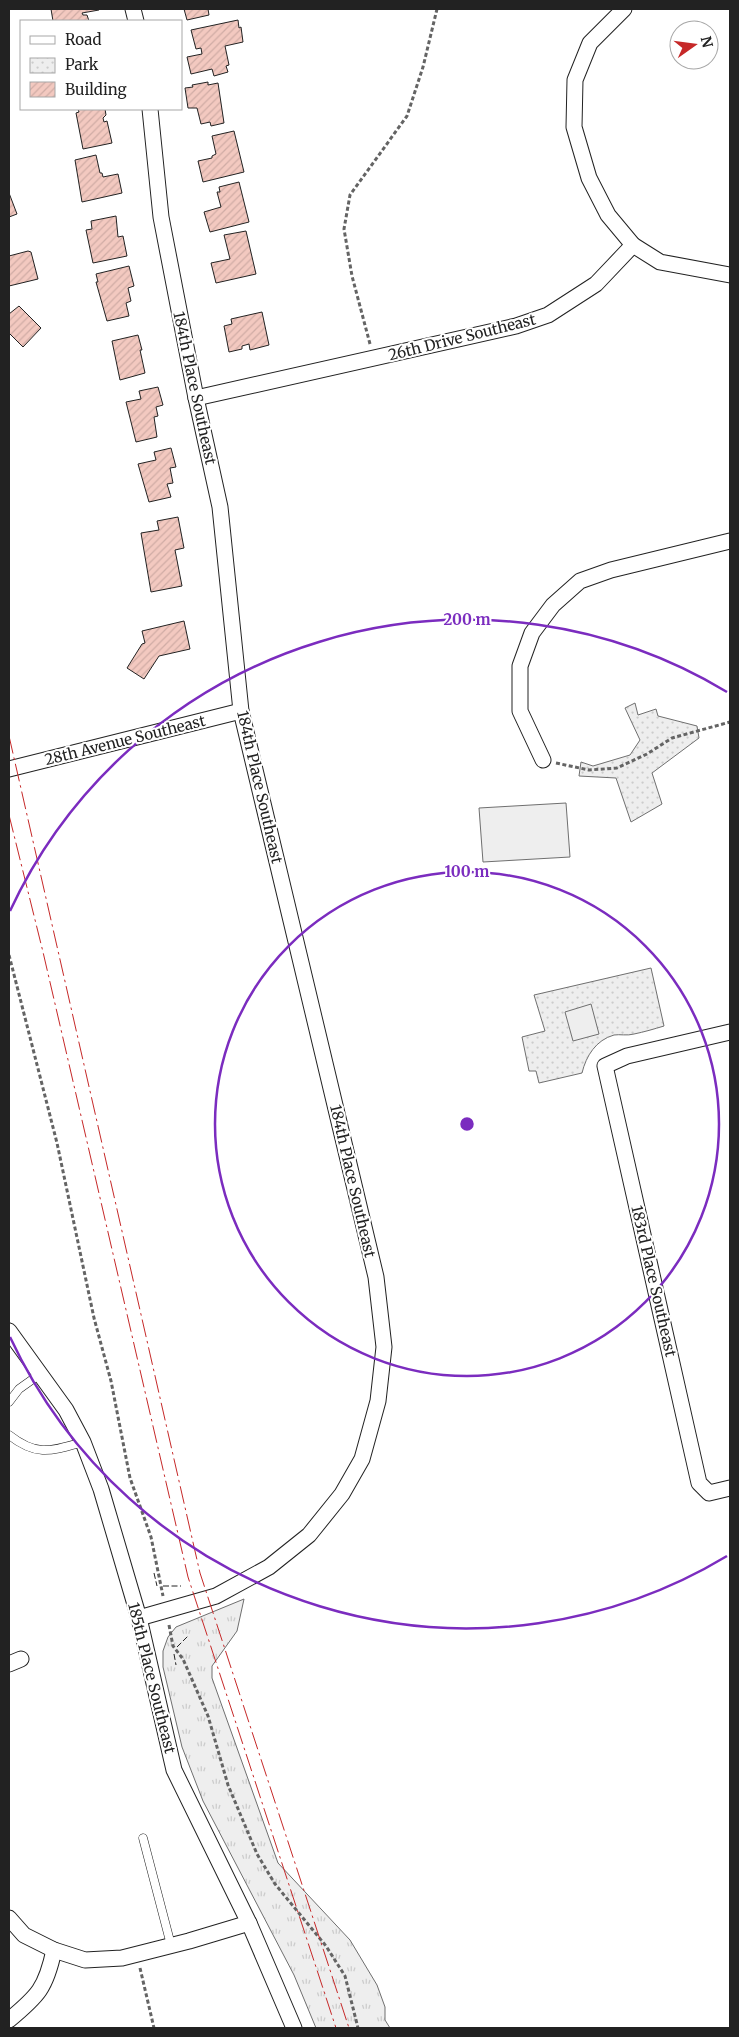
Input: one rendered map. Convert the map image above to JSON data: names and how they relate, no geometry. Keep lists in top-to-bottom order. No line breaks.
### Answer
{"streets":{"street":["26th Drive Southeast","184th Place Southeast","28th Avenue Southeast","183rd Place Southeast","185th Place Southeast"]},"crossings":[["26th Drive Southeast","184th Place Southeast"],["184th Place Southeast","28th Avenue Southeast"],["184th Place Southeast","185th Place Southeast"]],"legend":["Road","Park","Building"],"north":"right","rings":["200 m","100 m"]}
